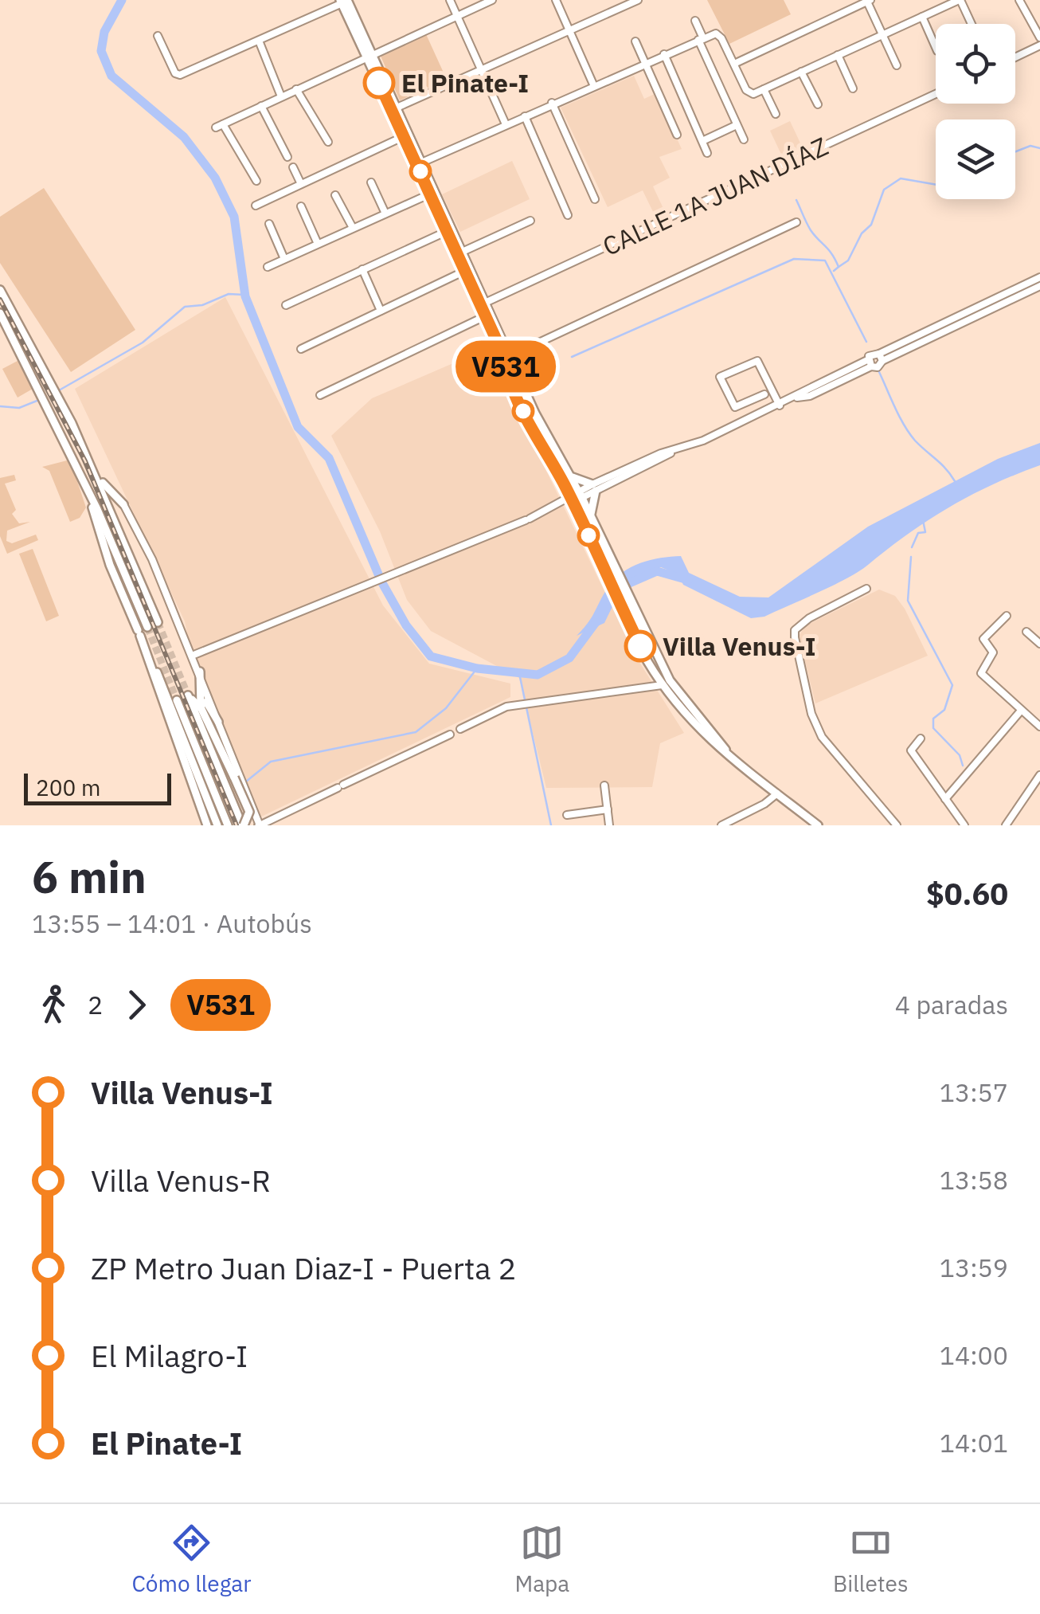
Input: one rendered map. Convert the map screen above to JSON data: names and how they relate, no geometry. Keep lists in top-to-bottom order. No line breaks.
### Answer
{"streets":{"street":["CALLE 1A JUAN DÍAZ"]},"places":["El Pinate-I","Villa Venus-I"],"lines":["bus line V531"],"scale_bar":"200 m","page":{"on_map":"V531","scale":"200 m","heading":["6 min","13:55 – 14:01 · Autobús","$0.60"],"legs":["2","V531","4 paradas"],"list":[{"name":"Villa Venus-I","value":"13:57"},{"name":"Villa Venus-R","value":"13:58"},{"name":"ZP Metro Juan Diaz-I - Puerta 2","value":"13:59"},{"name":"El Milagro-I","value":"14:00"},{"name":"El Pinate-I","value":"14:01"}],"tabs":["Cómo llegar","Mapa","Billetes"]}}
